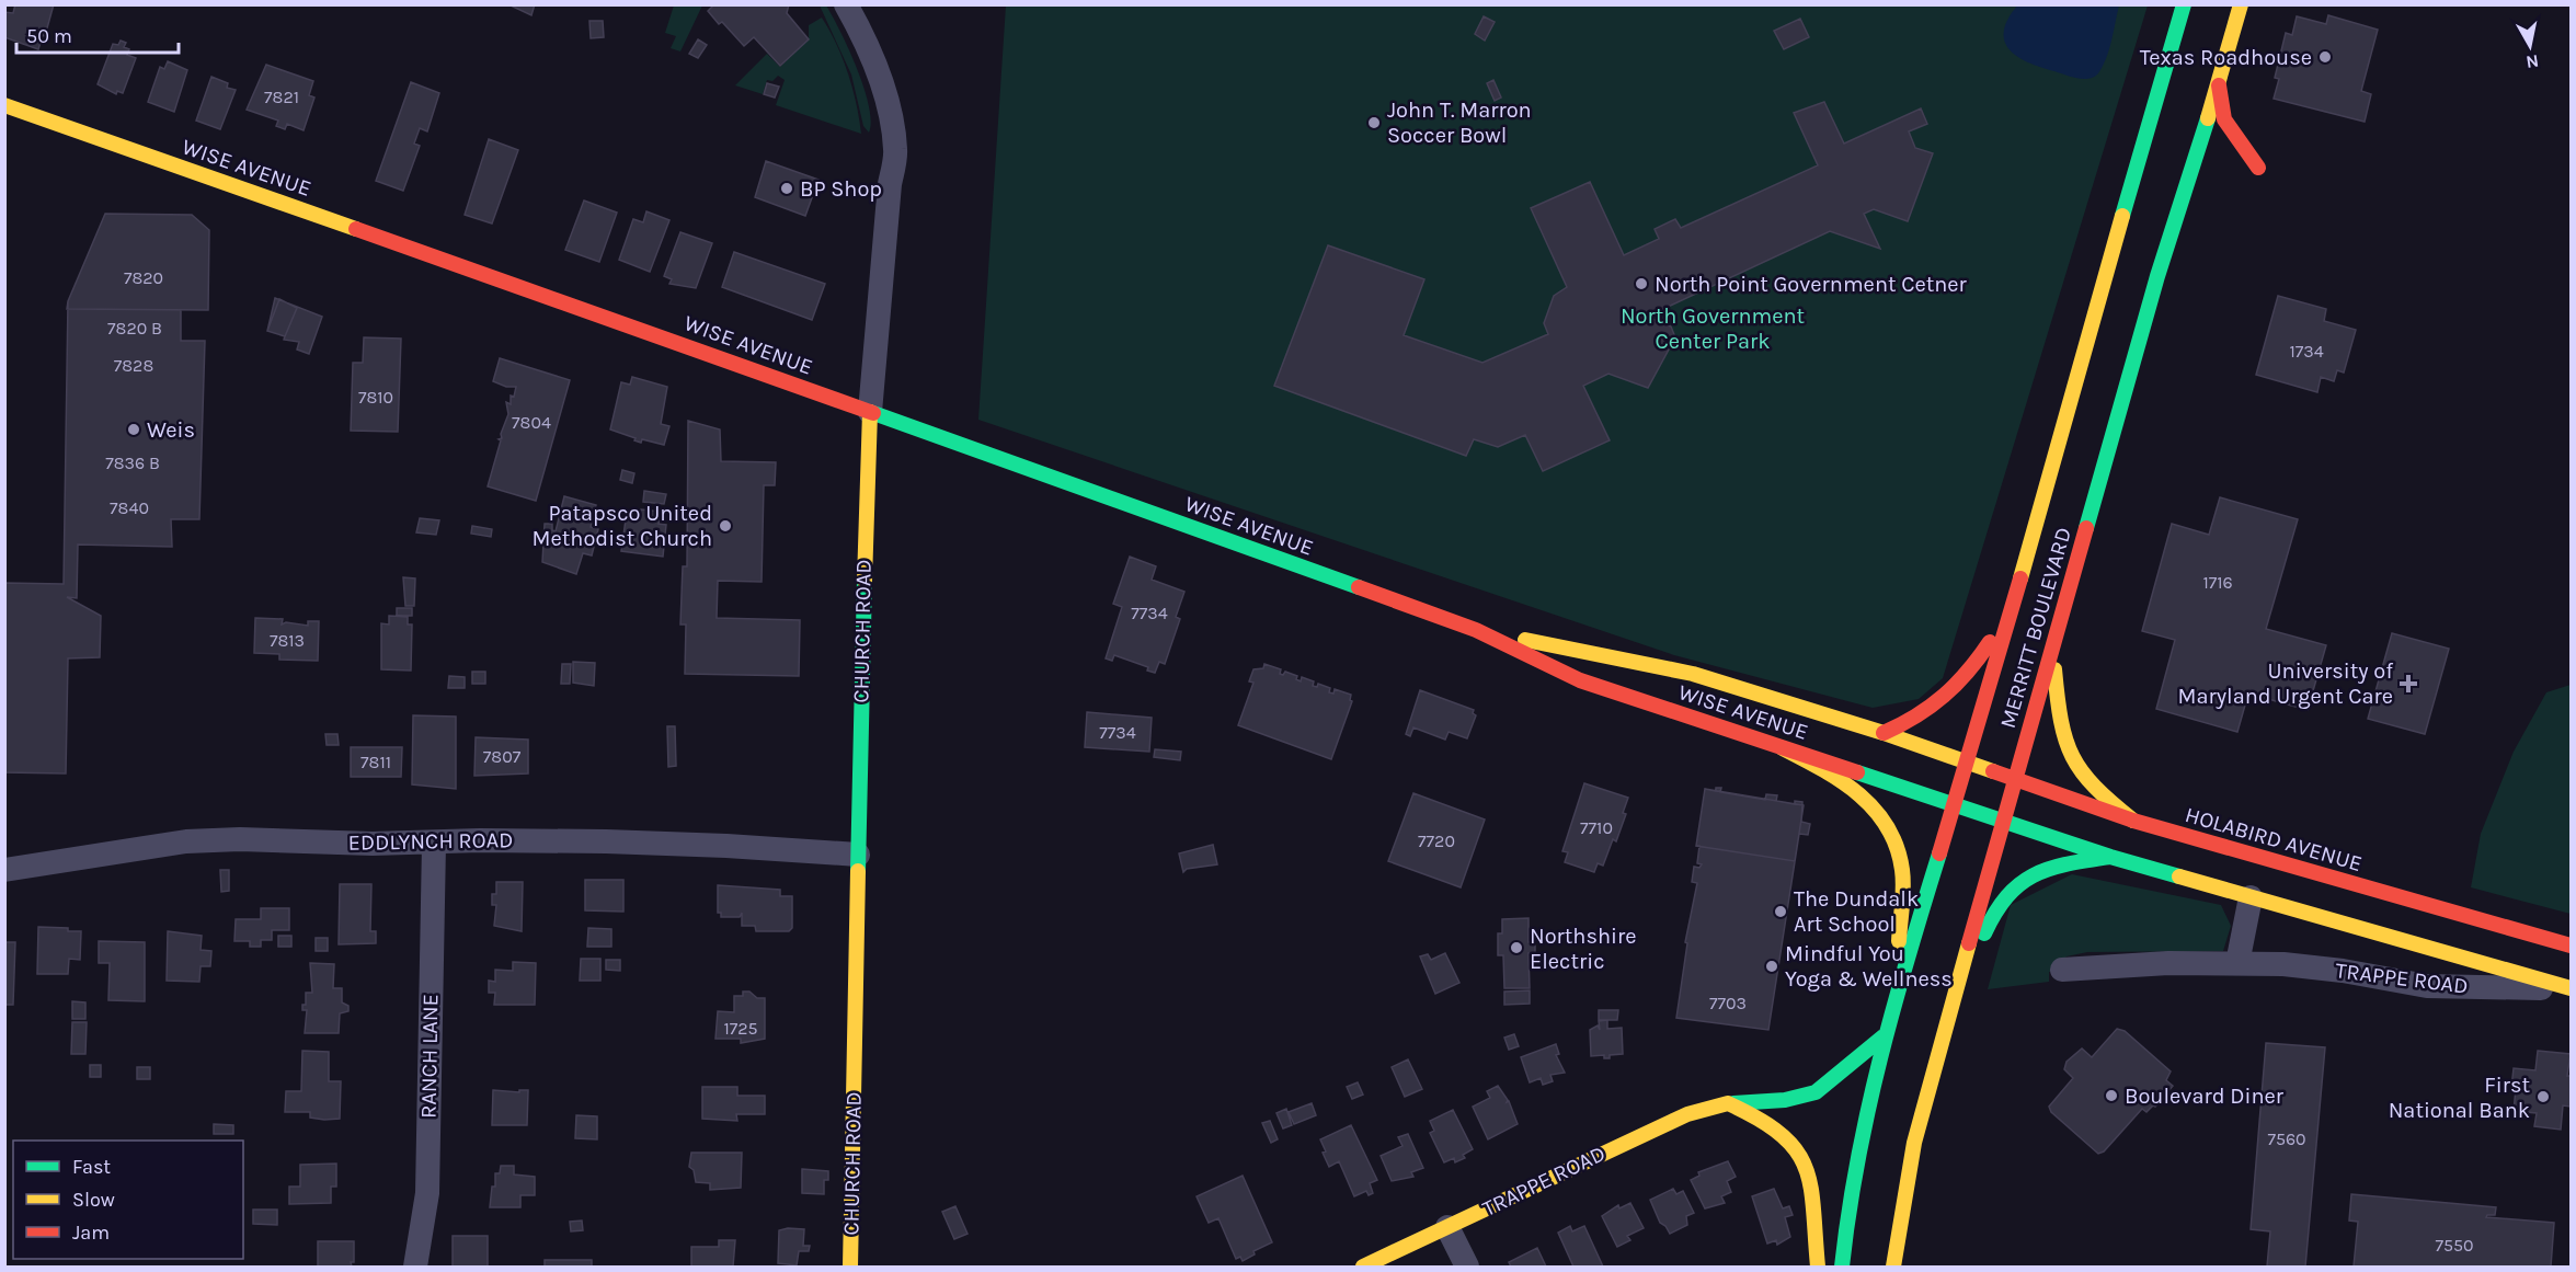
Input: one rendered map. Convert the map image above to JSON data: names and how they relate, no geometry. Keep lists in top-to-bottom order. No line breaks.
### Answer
{"streets":{"main road":["WISE AVENUE","MERRITT BOULEVARD","CHURCH ROAD","HOLABIRD AVENUE","TRAPPE ROAD"],"street":["EDDLYNCH ROAD","RANCH LANE"]},"crossings":[["WISE AVENUE","MERRITT BOULEVARD"],["WISE AVENUE","CHURCH ROAD"],["WISE AVENUE","HOLABIRD AVENUE"],["MERRITT BOULEVARD","HOLABIRD AVENUE"],["MERRITT BOULEVARD","TRAPPE ROAD"],["CHURCH ROAD","EDDLYNCH ROAD"],["EDDLYNCH ROAD","RANCH LANE"]],"parks":["North Government Center Park"],"places":{"other":["Texas Roadhouse","John T. Marron Soccer Bowl","BP Shop","North Point Government Cetner","Weis","Patapsco United Methodist Church","The Dundalk Art School","Northshire Electric","Mindful You Yoga & Wellness","Boulevard Diner","First National Bank"],"health":["University of Maryland Urgent Care"]},"house_numbers":["7821","7820","7820 B","1734","7828","7810","7804","7836 B","7840","1716","7734","7813","7734","7807","7811","7710","7720","7703","1725","7560","7550"],"legend":["Fast","Slow","Jam"],"scale_bar":"50 m","north":"bottom"}
